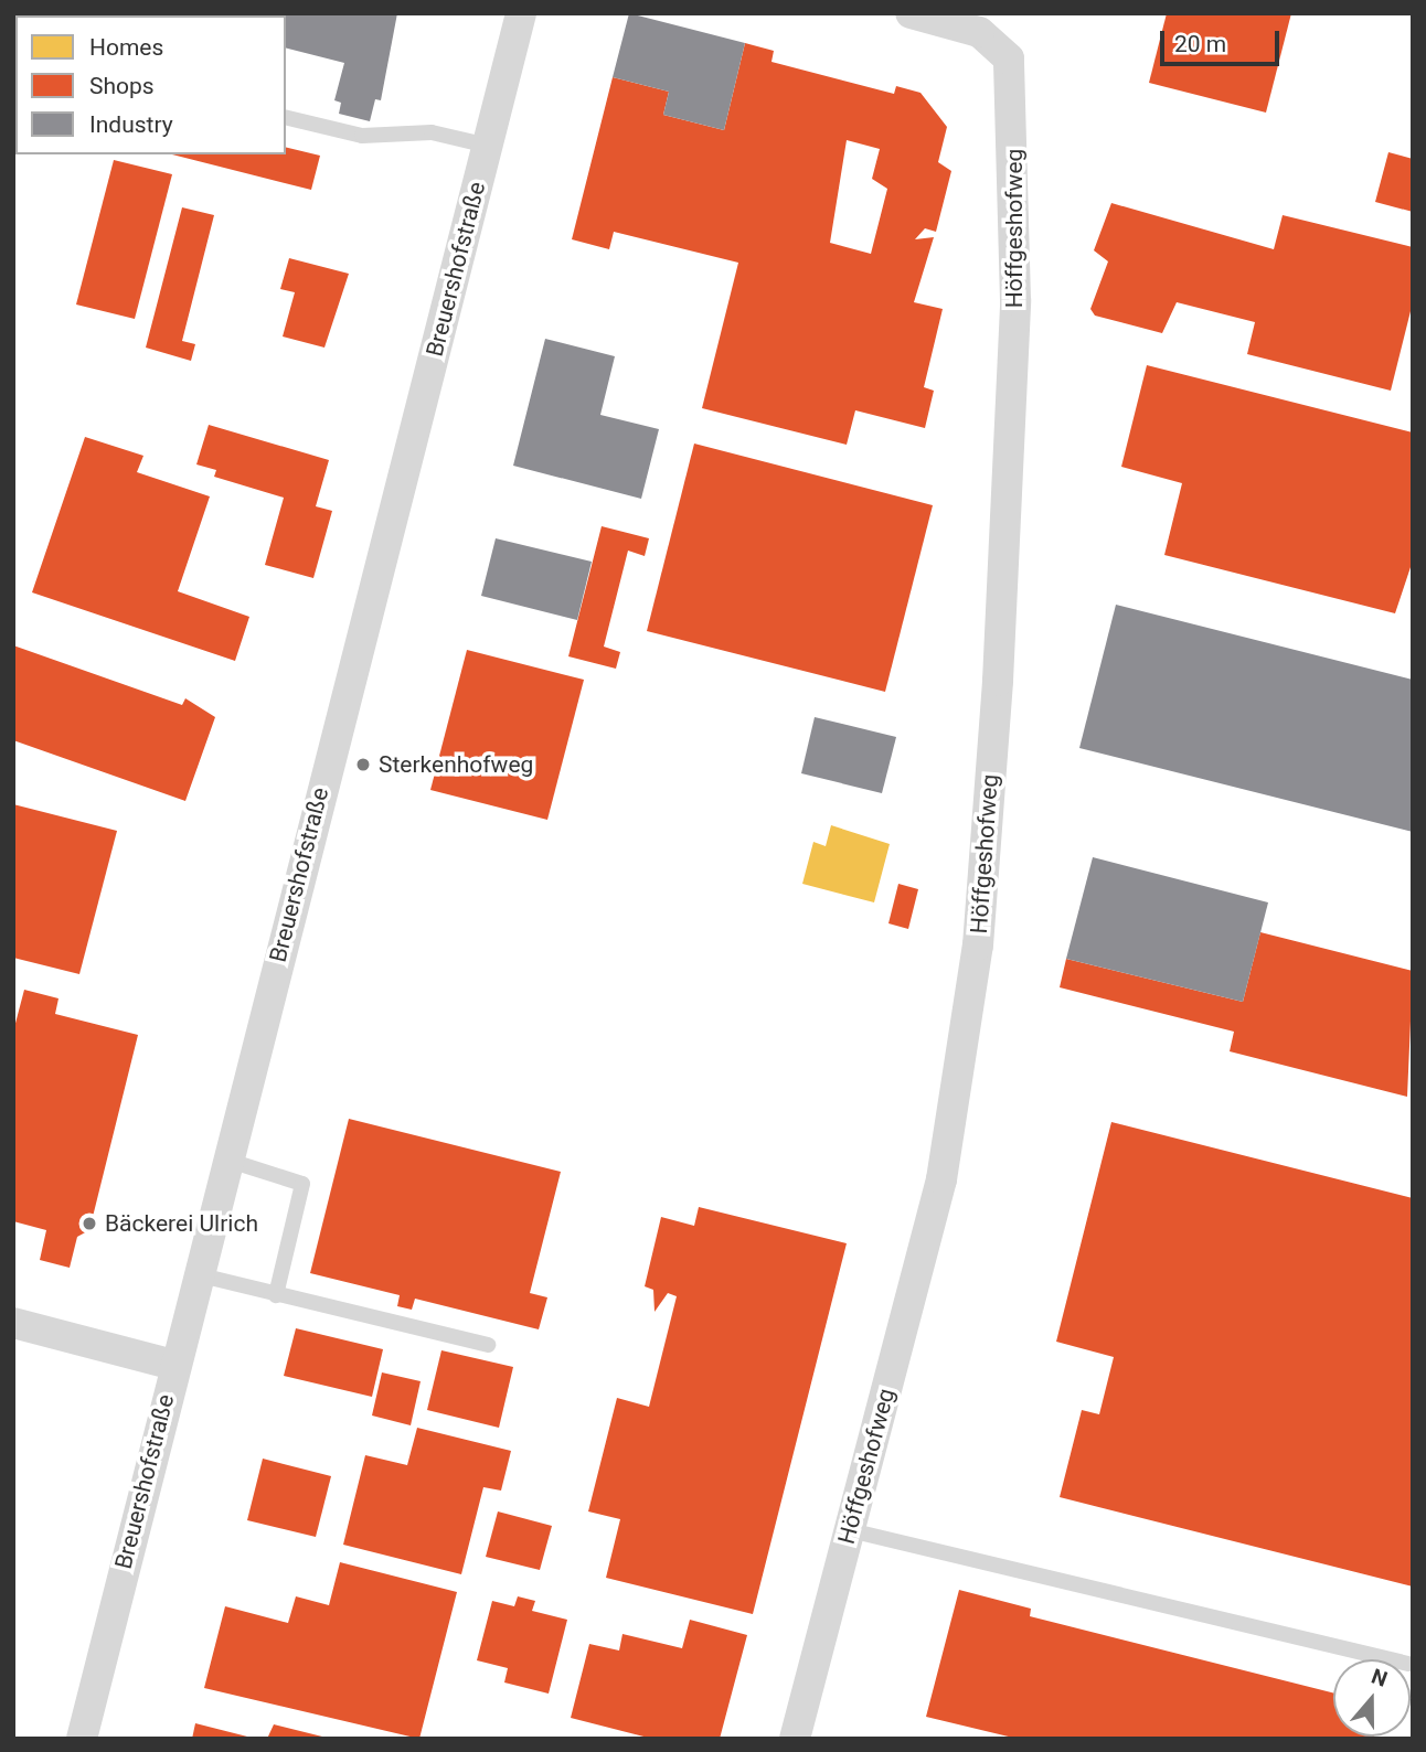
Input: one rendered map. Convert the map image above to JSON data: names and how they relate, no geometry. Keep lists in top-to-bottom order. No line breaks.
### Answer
{"streets":{"street":["Höffgeshofweg","Breuershofstraße"]},"places":["Sterkenhofweg","Bäckerei Ulrich"],"legend":["Homes","Shops","Industry"],"scale_bar":"20 m","north":"top"}
